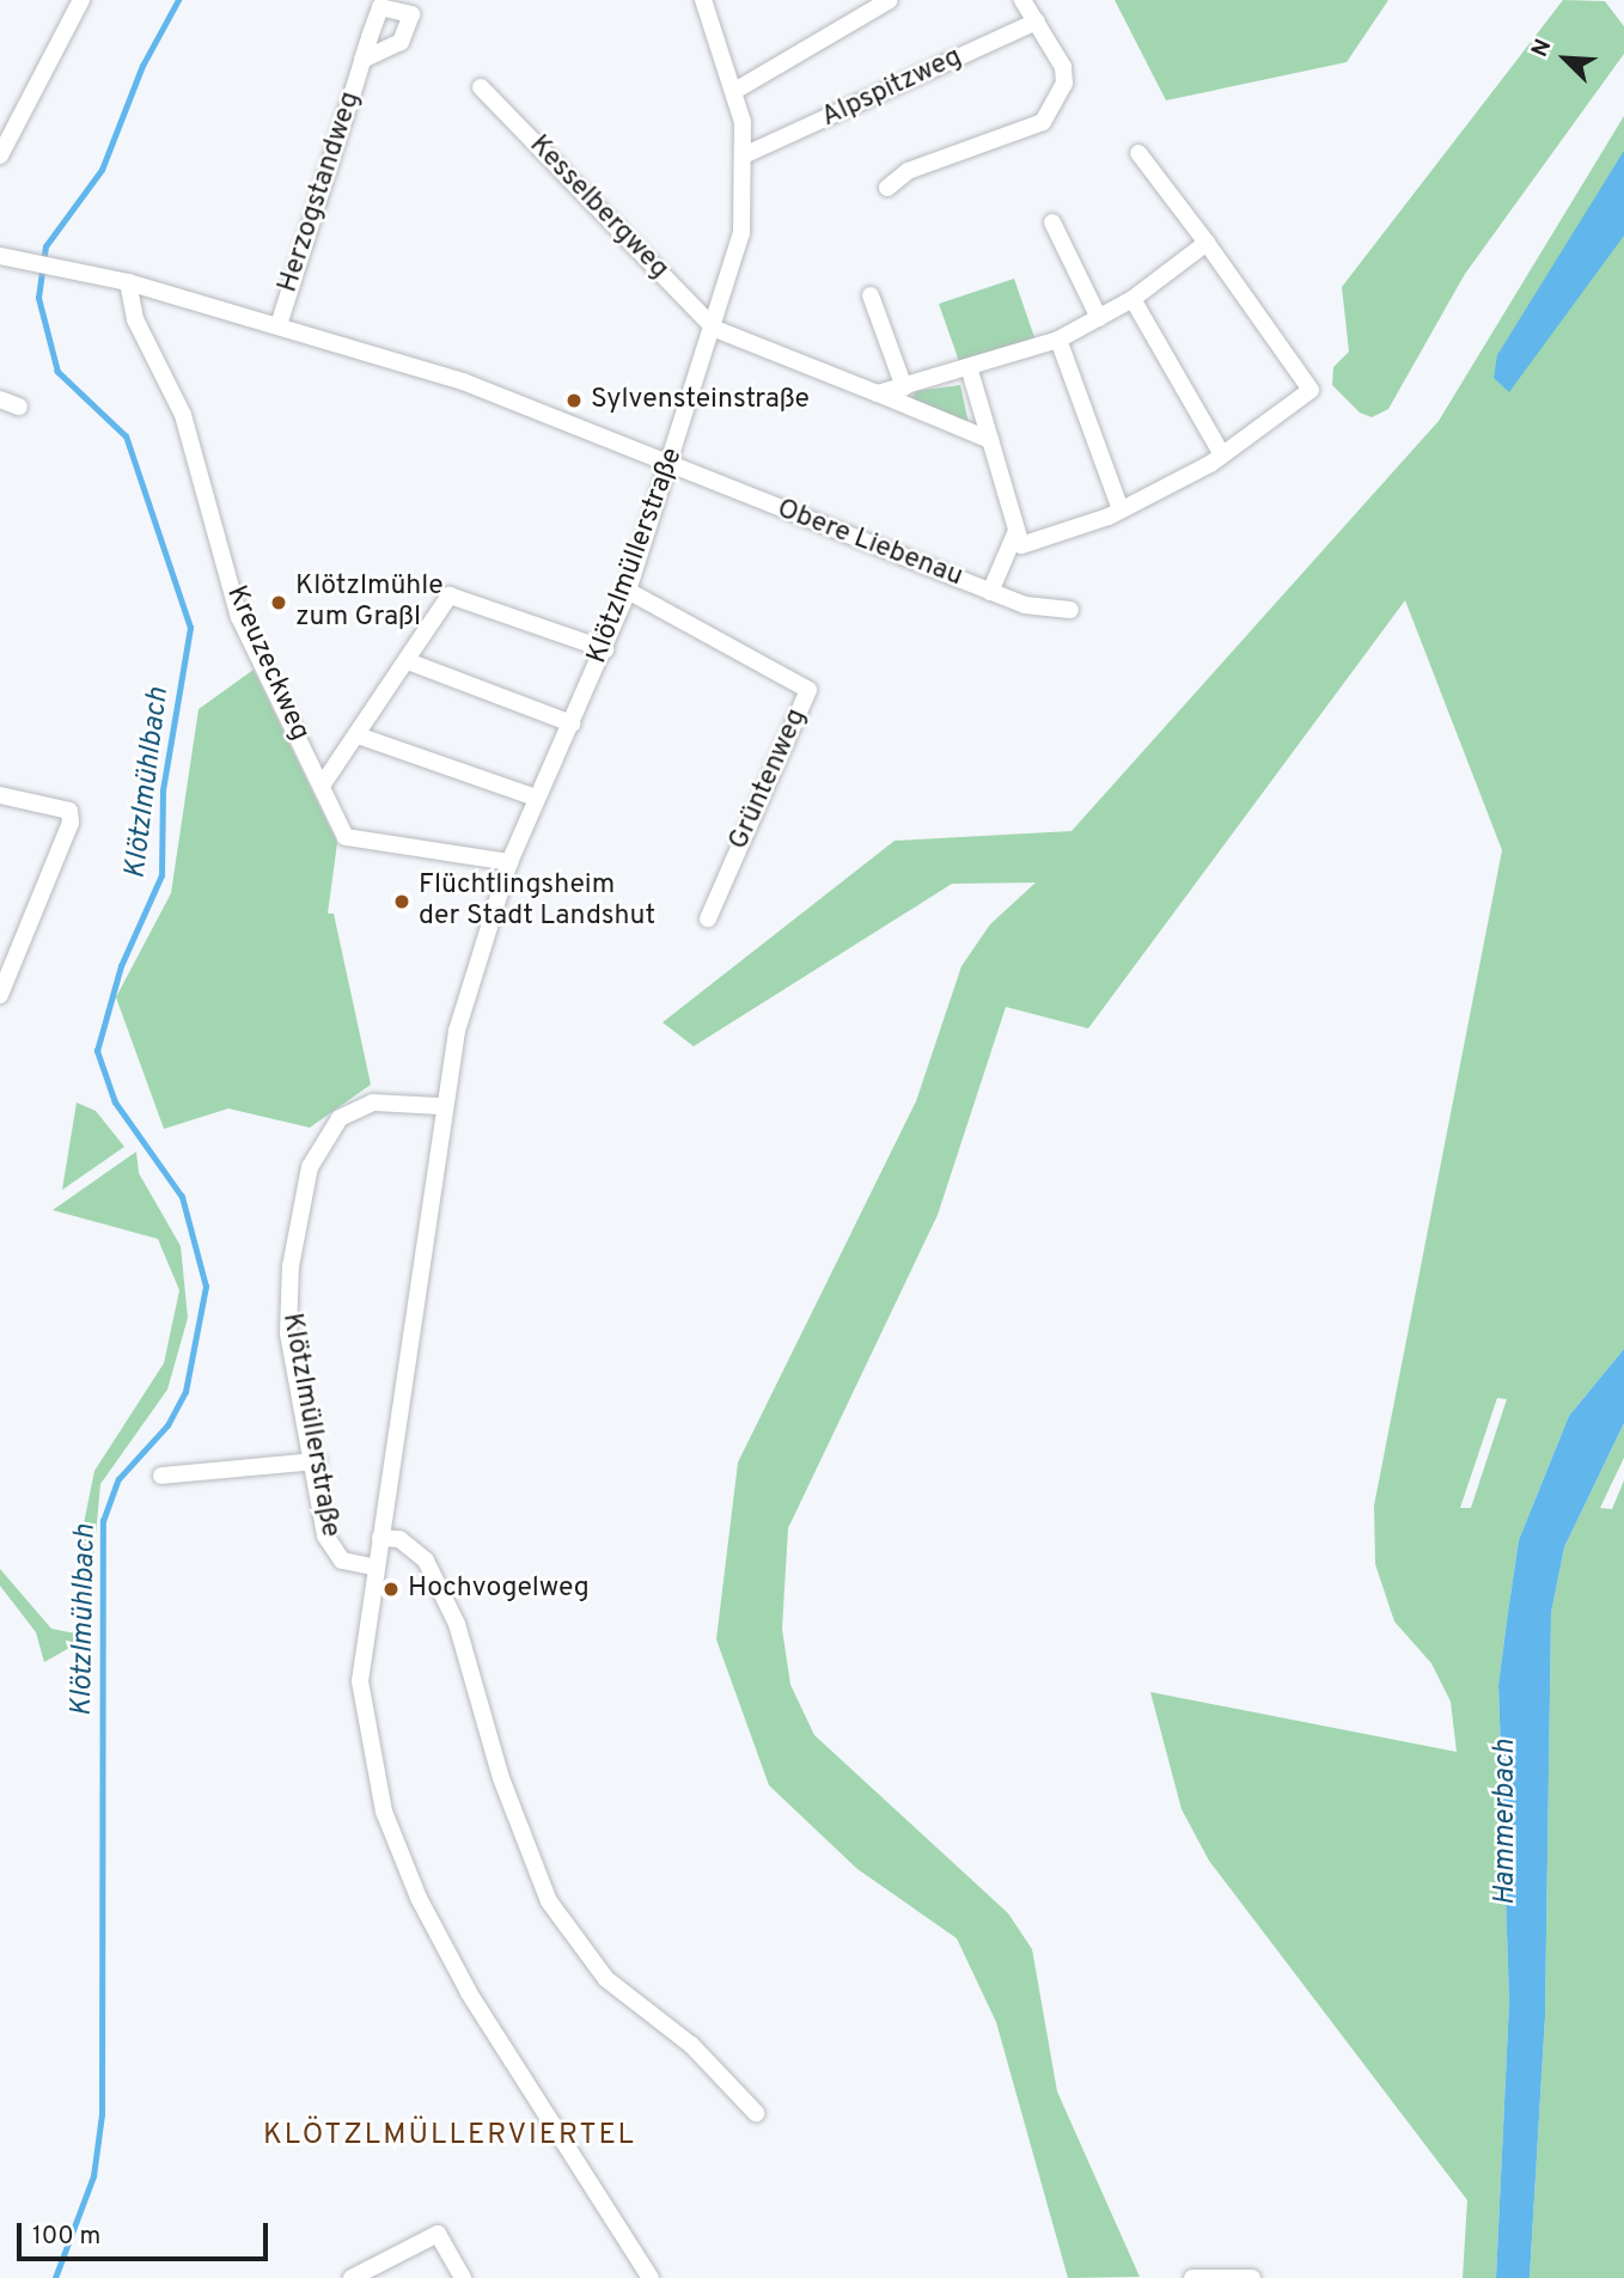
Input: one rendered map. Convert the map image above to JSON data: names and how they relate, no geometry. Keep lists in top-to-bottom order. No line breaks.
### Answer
{"streets":{"street":["Alpspitzweg","Herzogstandweg","Kesselbergweg","Obere Liebenau","Klötzlmüllerstraße","Kreuzeckweg","Grüntenweg"]},"crossings":[["Alpspitzweg","Klötzlmüllerstraße"],["Kesselbergweg","Klötzlmüllerstraße"],["Obere Liebenau","Klötzlmüllerstraße"],["Klötzlmüllerstraße","Kreuzeckweg"],["Klötzlmüllerstraße","Grüntenweg"]],"districts":["KLÖTZLMÜLLERVIERTEL"],"water":["Klötzlmühlbach","Hammerbach"],"places":["Sylvensteinstraße","Klötzlmühle zum Graßl","Flüchtlingsheim der Stadt Landshut","Hochvogelweg"],"scale_bar":"100 m","north":"top left"}
